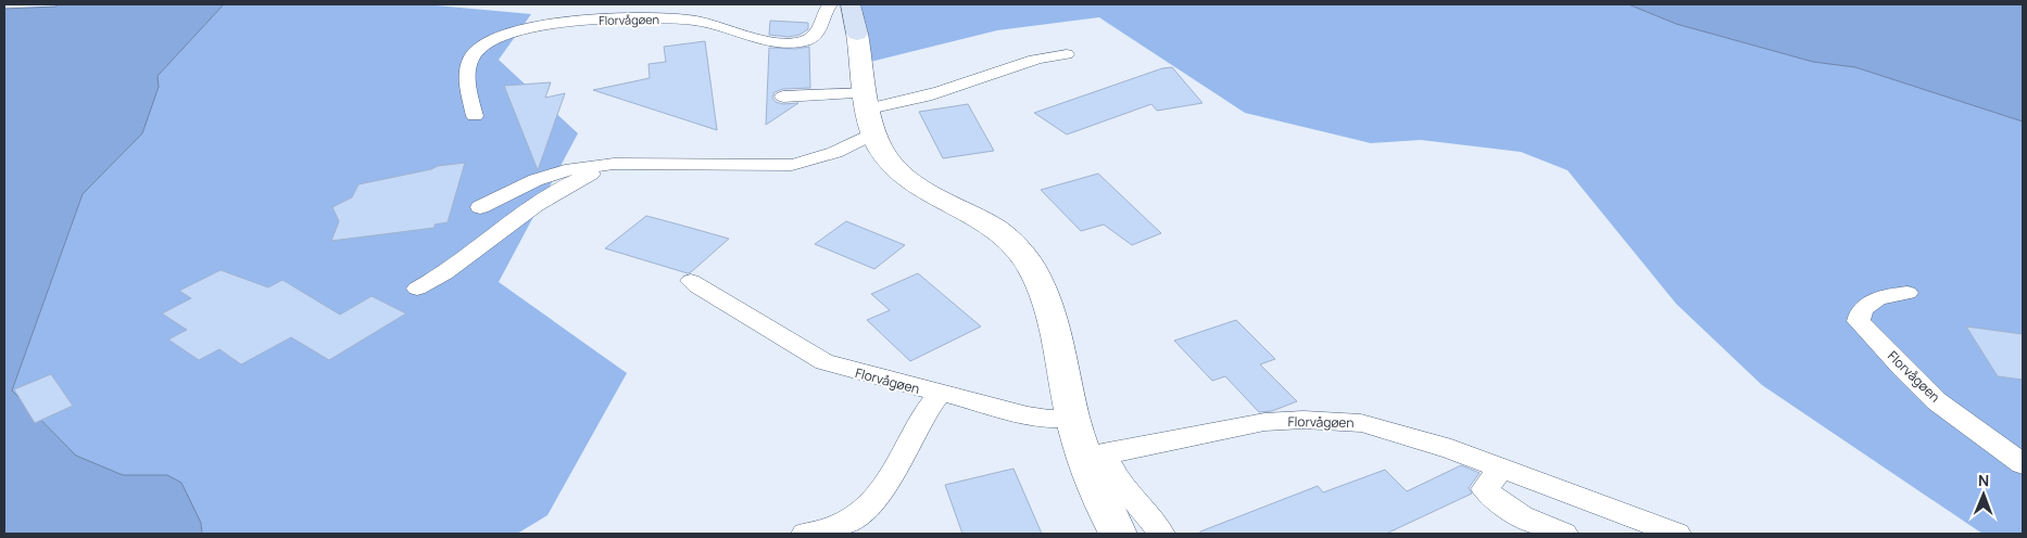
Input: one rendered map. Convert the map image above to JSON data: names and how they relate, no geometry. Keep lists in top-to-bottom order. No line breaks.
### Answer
{"streets":{"lane":["Florvågøen"]},"north":"top"}
